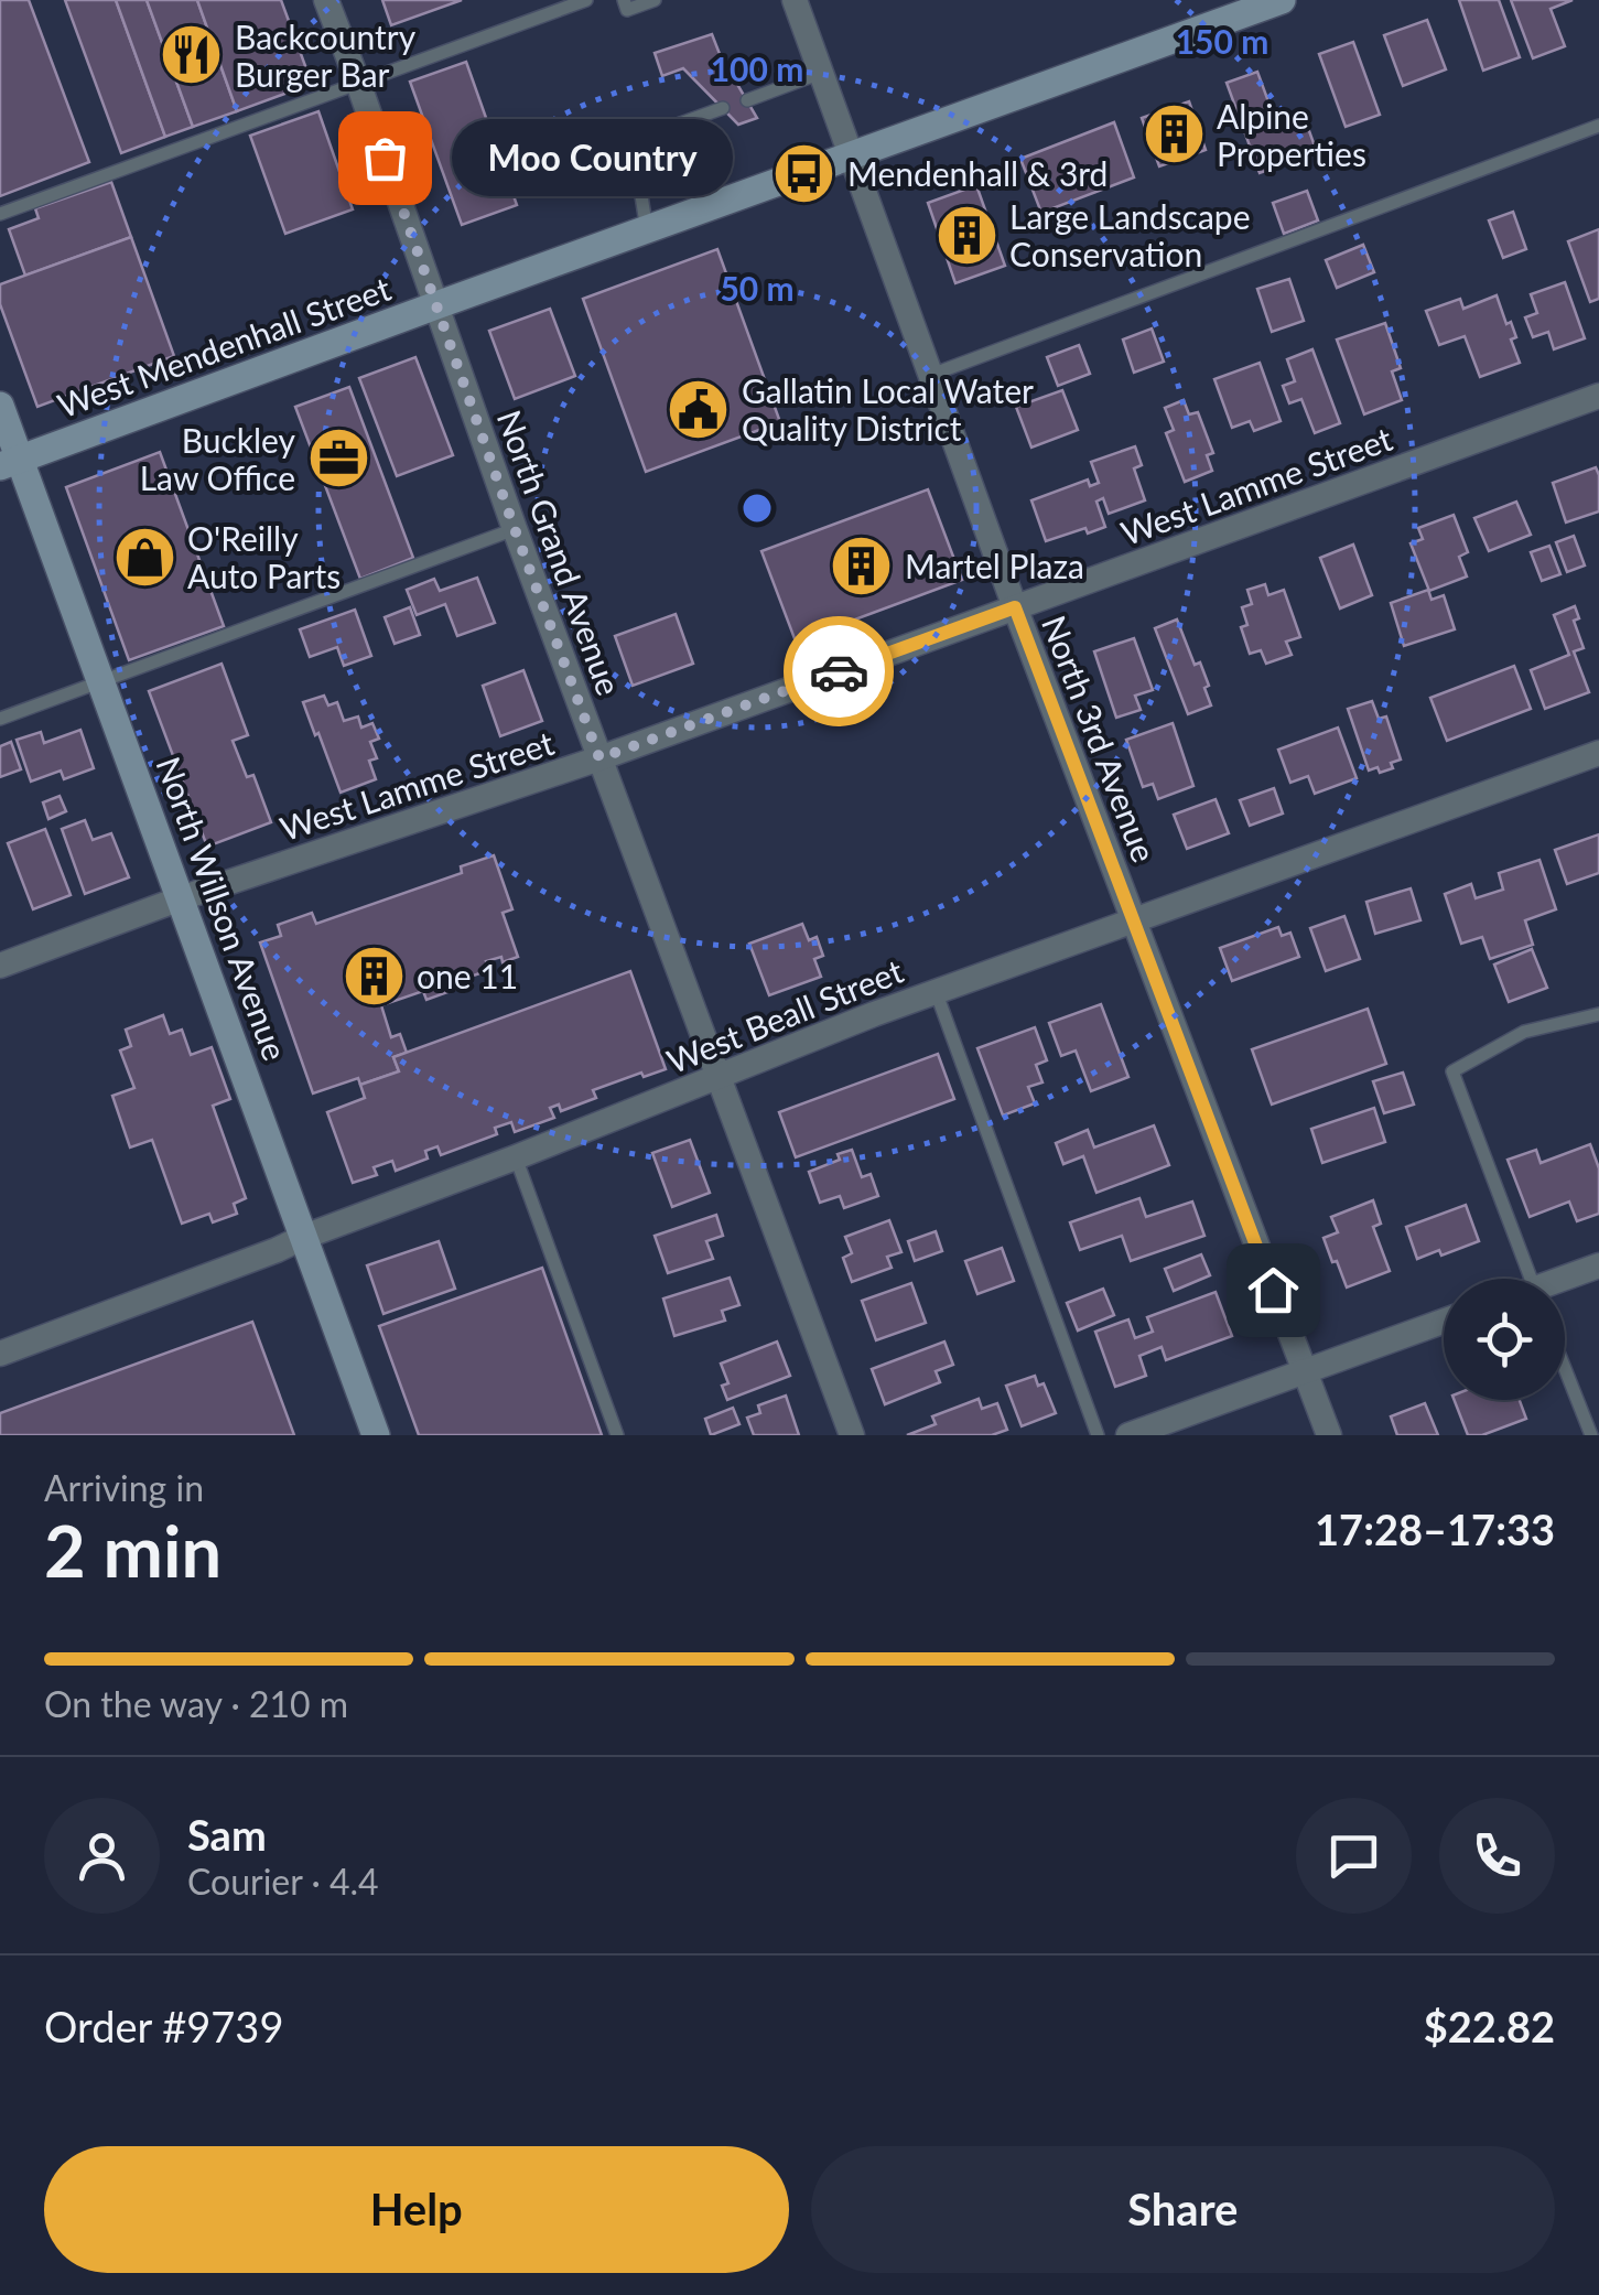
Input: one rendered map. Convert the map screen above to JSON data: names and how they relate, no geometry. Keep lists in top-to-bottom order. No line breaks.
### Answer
{"streets":{"street":["West Mendenhall Street","West Lamme Street","North Grand Avenue","North 3rd Avenue","North Willson Avenue","West Beall Street"]},"crossings":[["West Mendenhall Street","North Grand Avenue"],["West Mendenhall Street","North 3rd Avenue"],["West Mendenhall Street","North Willson Avenue"],["West Lamme Street","North Grand Avenue"],["West Lamme Street","North 3rd Avenue"],["West Lamme Street","North Willson Avenue"],["North Grand Avenue","West Beall Street"],["North 3rd Avenue","West Beall Street"],["North Willson Avenue","West Beall Street"]],"places":{"restaurant":["Backcountry Burger Bar"],"building":["Alpine Properties","Large Landscape Conservation","Martel Plaza","one 11"],"other":["Moo Country"],"bus stop":["Mendenhall & 3rd"],"public building":["Gallatin Local Water Quality District"],"office":["Buckley Law Office"],"shop":["O'Reilly Auto Parts"]},"page":{"bubble":"Moo Country","heading":["2 min","Arriving in","17:28–17:33"],"panel":["Sam","Courier · 4.4","Order #9739","$22.82"],"bar":"On the way · 210 m","buttons":["Help","Share"]},"rings":["150 m","100 m","50 m"]}
